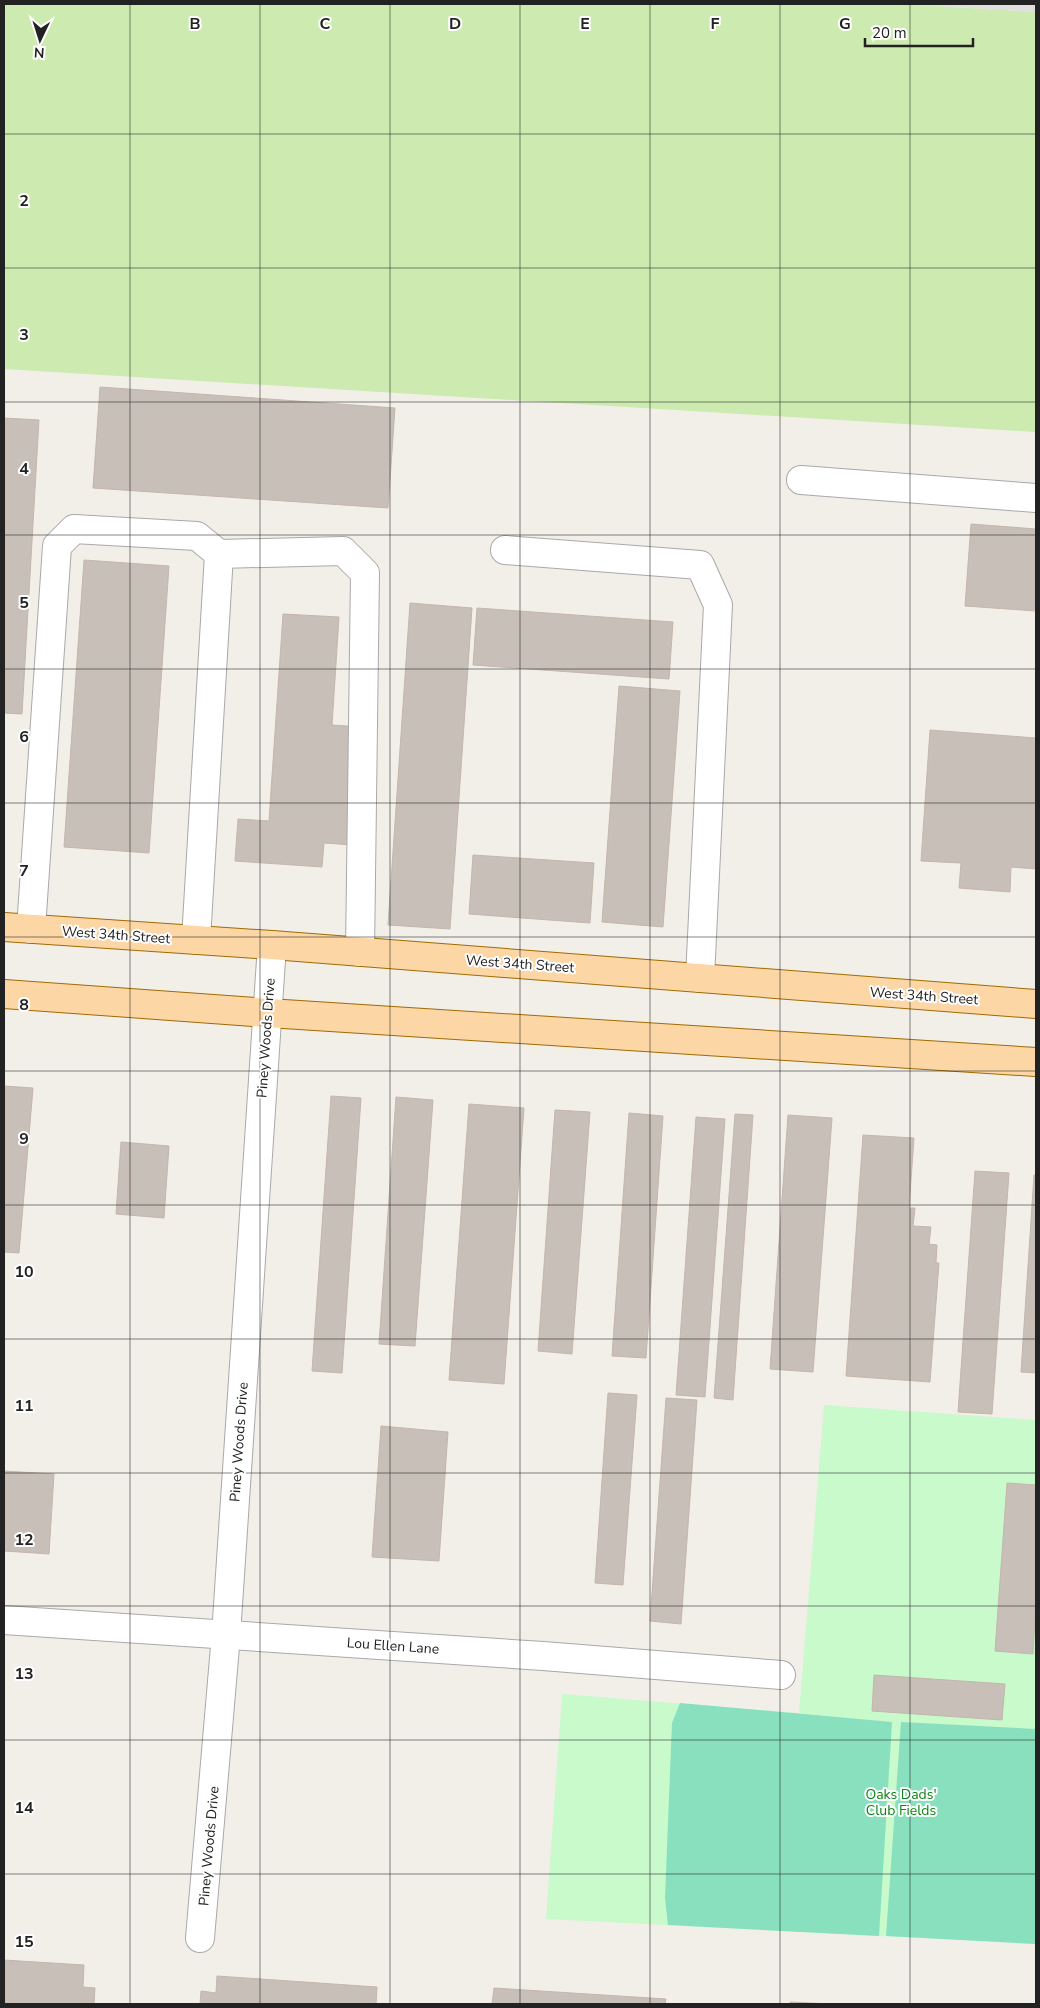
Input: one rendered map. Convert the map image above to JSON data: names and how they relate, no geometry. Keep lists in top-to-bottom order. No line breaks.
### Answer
{"streets":{"main road":["West 34th Street"],"street":["Piney Woods Drive","Lou Ellen Lane"]},"crossings":[["West 34th Street","Piney Woods Drive"],["Piney Woods Drive","Lou Ellen Lane"]],"parks":["Oaks Dads' Club Fields"],"scale_bar":"20 m","north":"bottom","grid":{"columns":["B","C","D","E","F","G"],"rows":["2","3","4","5","6","7","8","9","10","11","12","13","14","15"]}}
